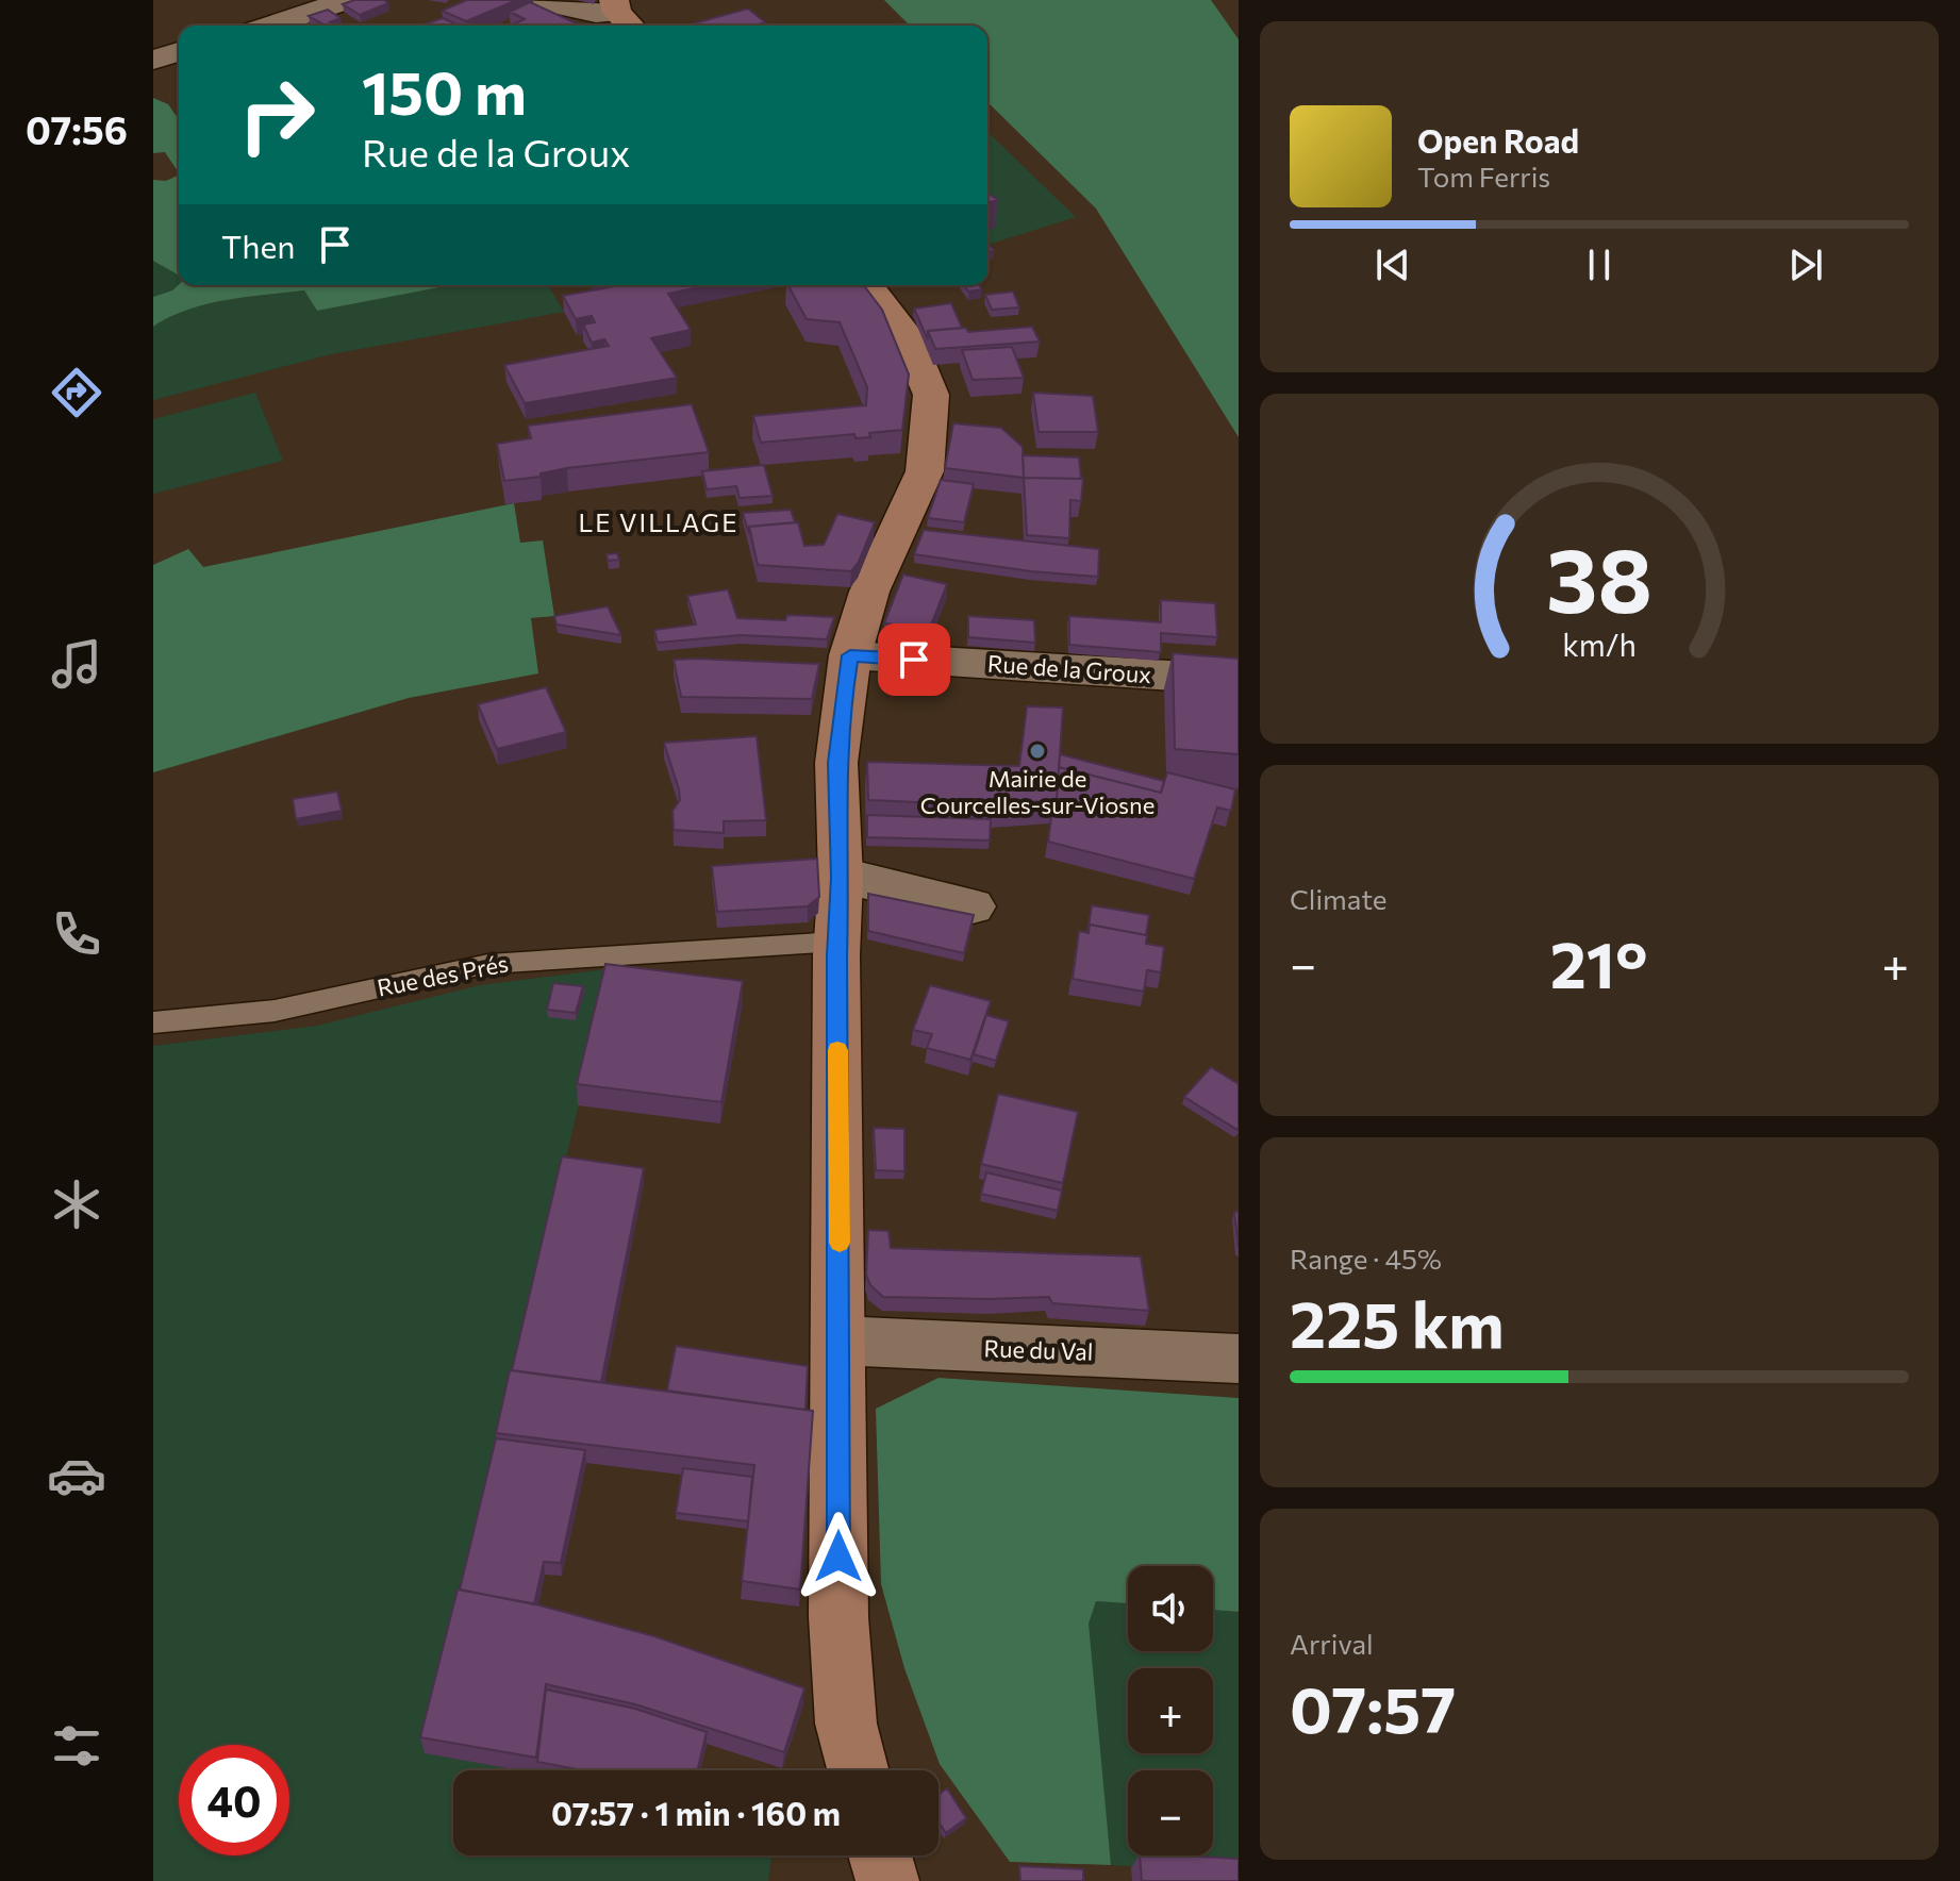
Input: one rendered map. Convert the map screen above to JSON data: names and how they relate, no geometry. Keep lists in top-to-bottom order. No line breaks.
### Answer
{"streets":{"street":["Rue de la Groux","Rue du Val"],"lane":["Rue des Prés"]},"districts":["LE VILLAGE"],"places":["Mairie de Courcelles-sur-Viosne"],"page":{"tabs":"07:56","turn":["150 m","Rue de la Groux"],"song":["Open Road","Tom Ferris"],"then":"Then","tile":["Climate",["Range · 45%","225 km"],["Arrival","07:57"]],"heat":["−","21°","+"],"map_buttons":["+","−"],"limit":"40","trip":"07:57 · 1 min · 160 m","gauge":["38","km/h"]}}
